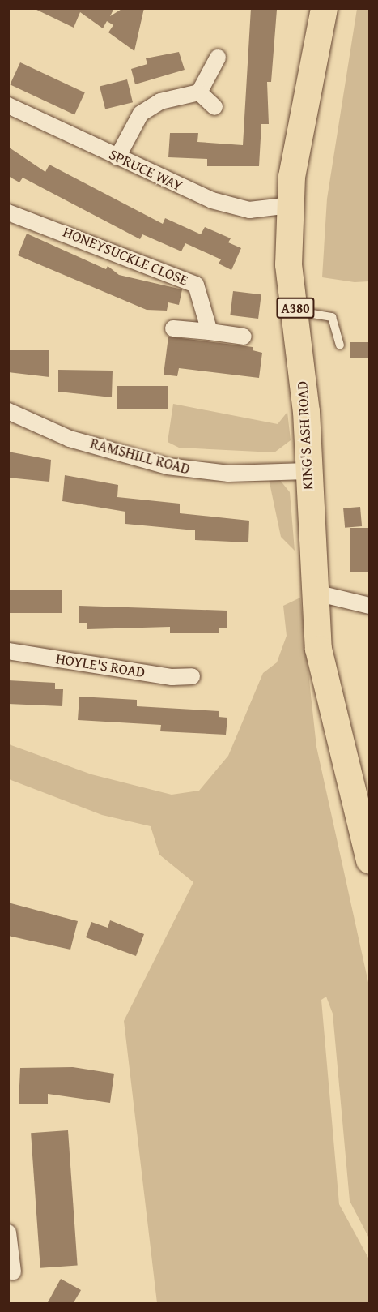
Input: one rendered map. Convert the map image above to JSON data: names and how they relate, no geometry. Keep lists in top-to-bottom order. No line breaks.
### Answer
{"streets":{"highway":["A380","KING'S ASH ROAD"],"street":["SPRUCE WAY","HONEYSUCKLE CLOSE","RAMSHILL ROAD","HOYLE'S ROAD"]},"crossings":[["SPRUCE WAY","KING'S ASH ROAD"],["KING'S ASH ROAD","RAMSHILL ROAD"]]}
